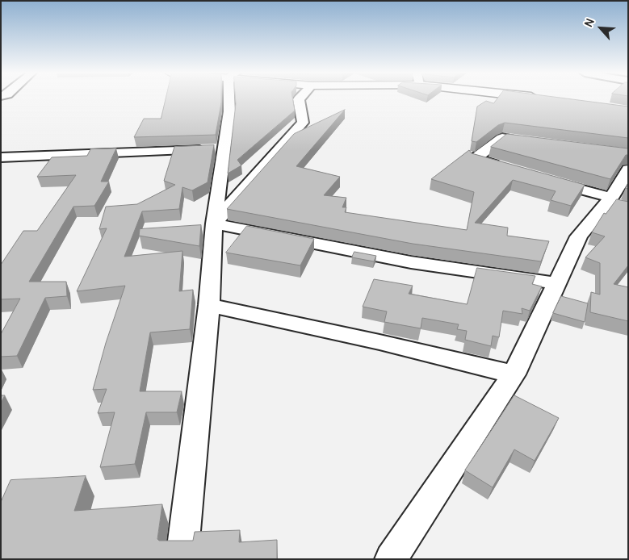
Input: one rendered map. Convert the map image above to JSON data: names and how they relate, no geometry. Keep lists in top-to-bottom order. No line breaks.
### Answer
{"north":"top left"}
